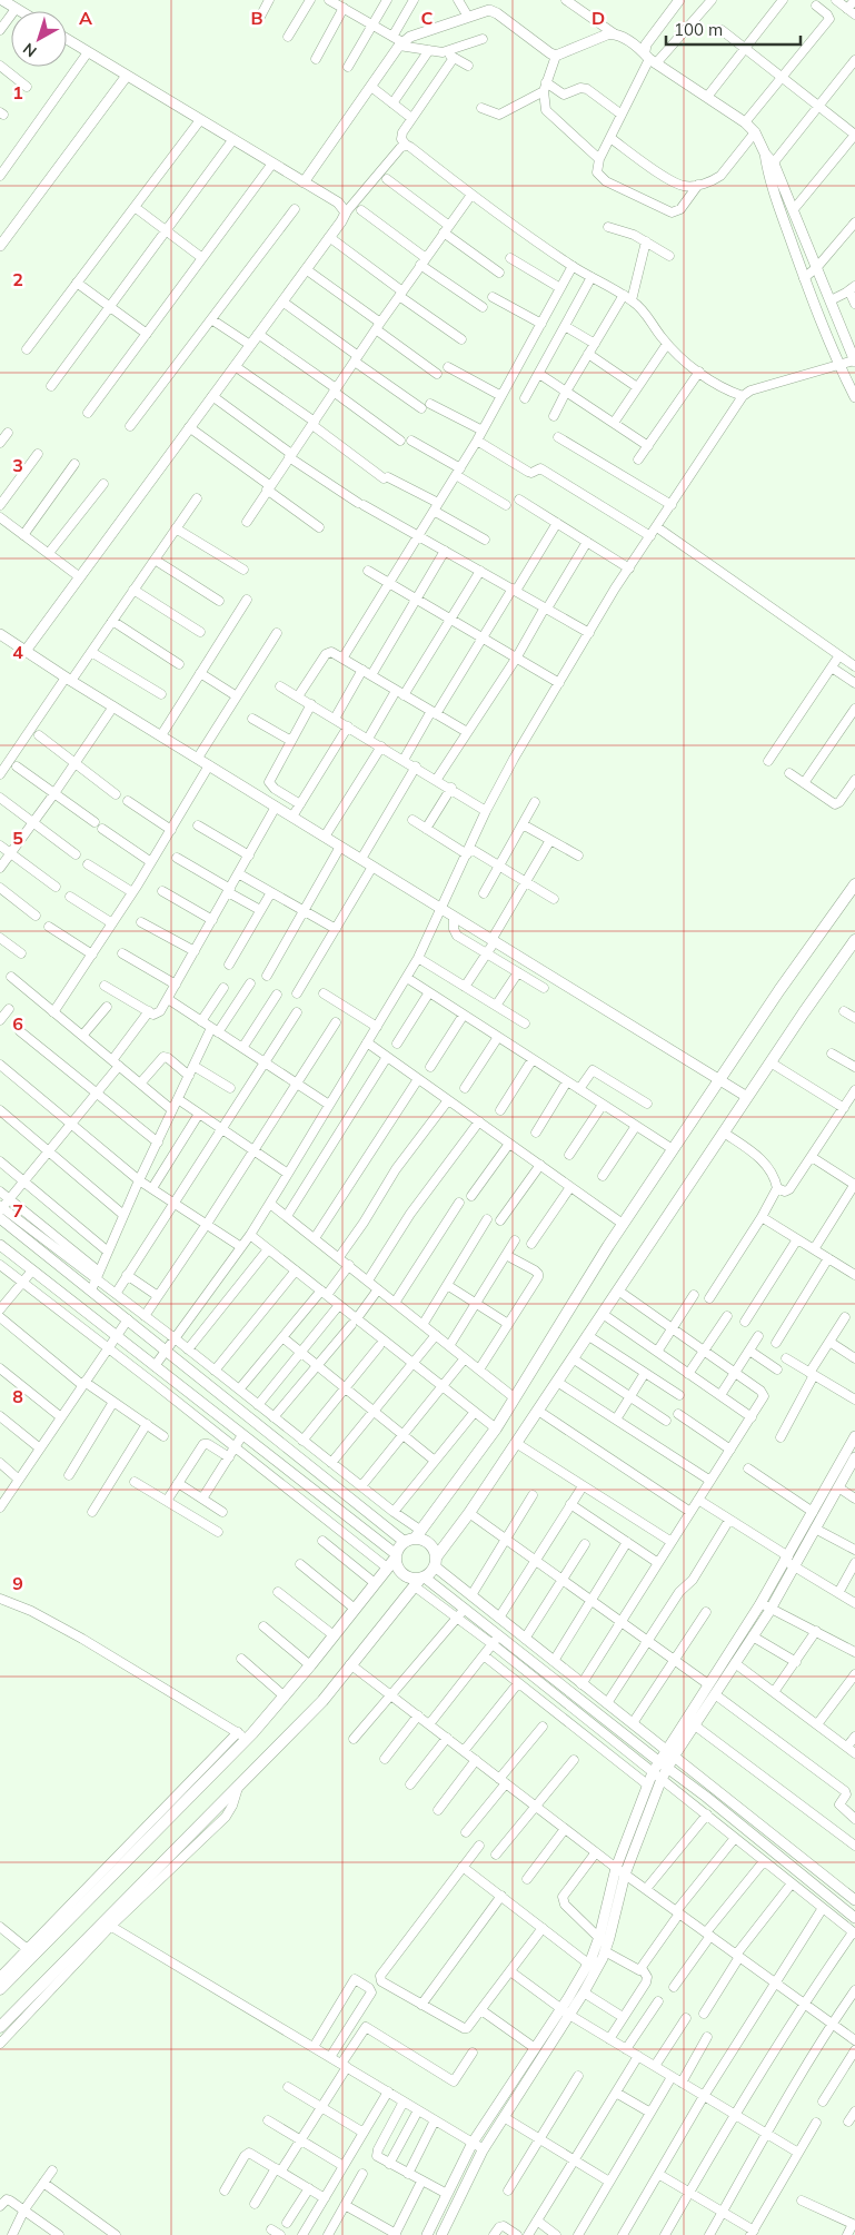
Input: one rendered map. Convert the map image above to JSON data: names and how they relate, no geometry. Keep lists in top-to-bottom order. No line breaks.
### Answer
{"scale_bar":"100 m","north":"bottom left","grid":{"columns":["A","B","C","D"],"rows":["1","2","3","4","5","6","7","8","9"]}}
